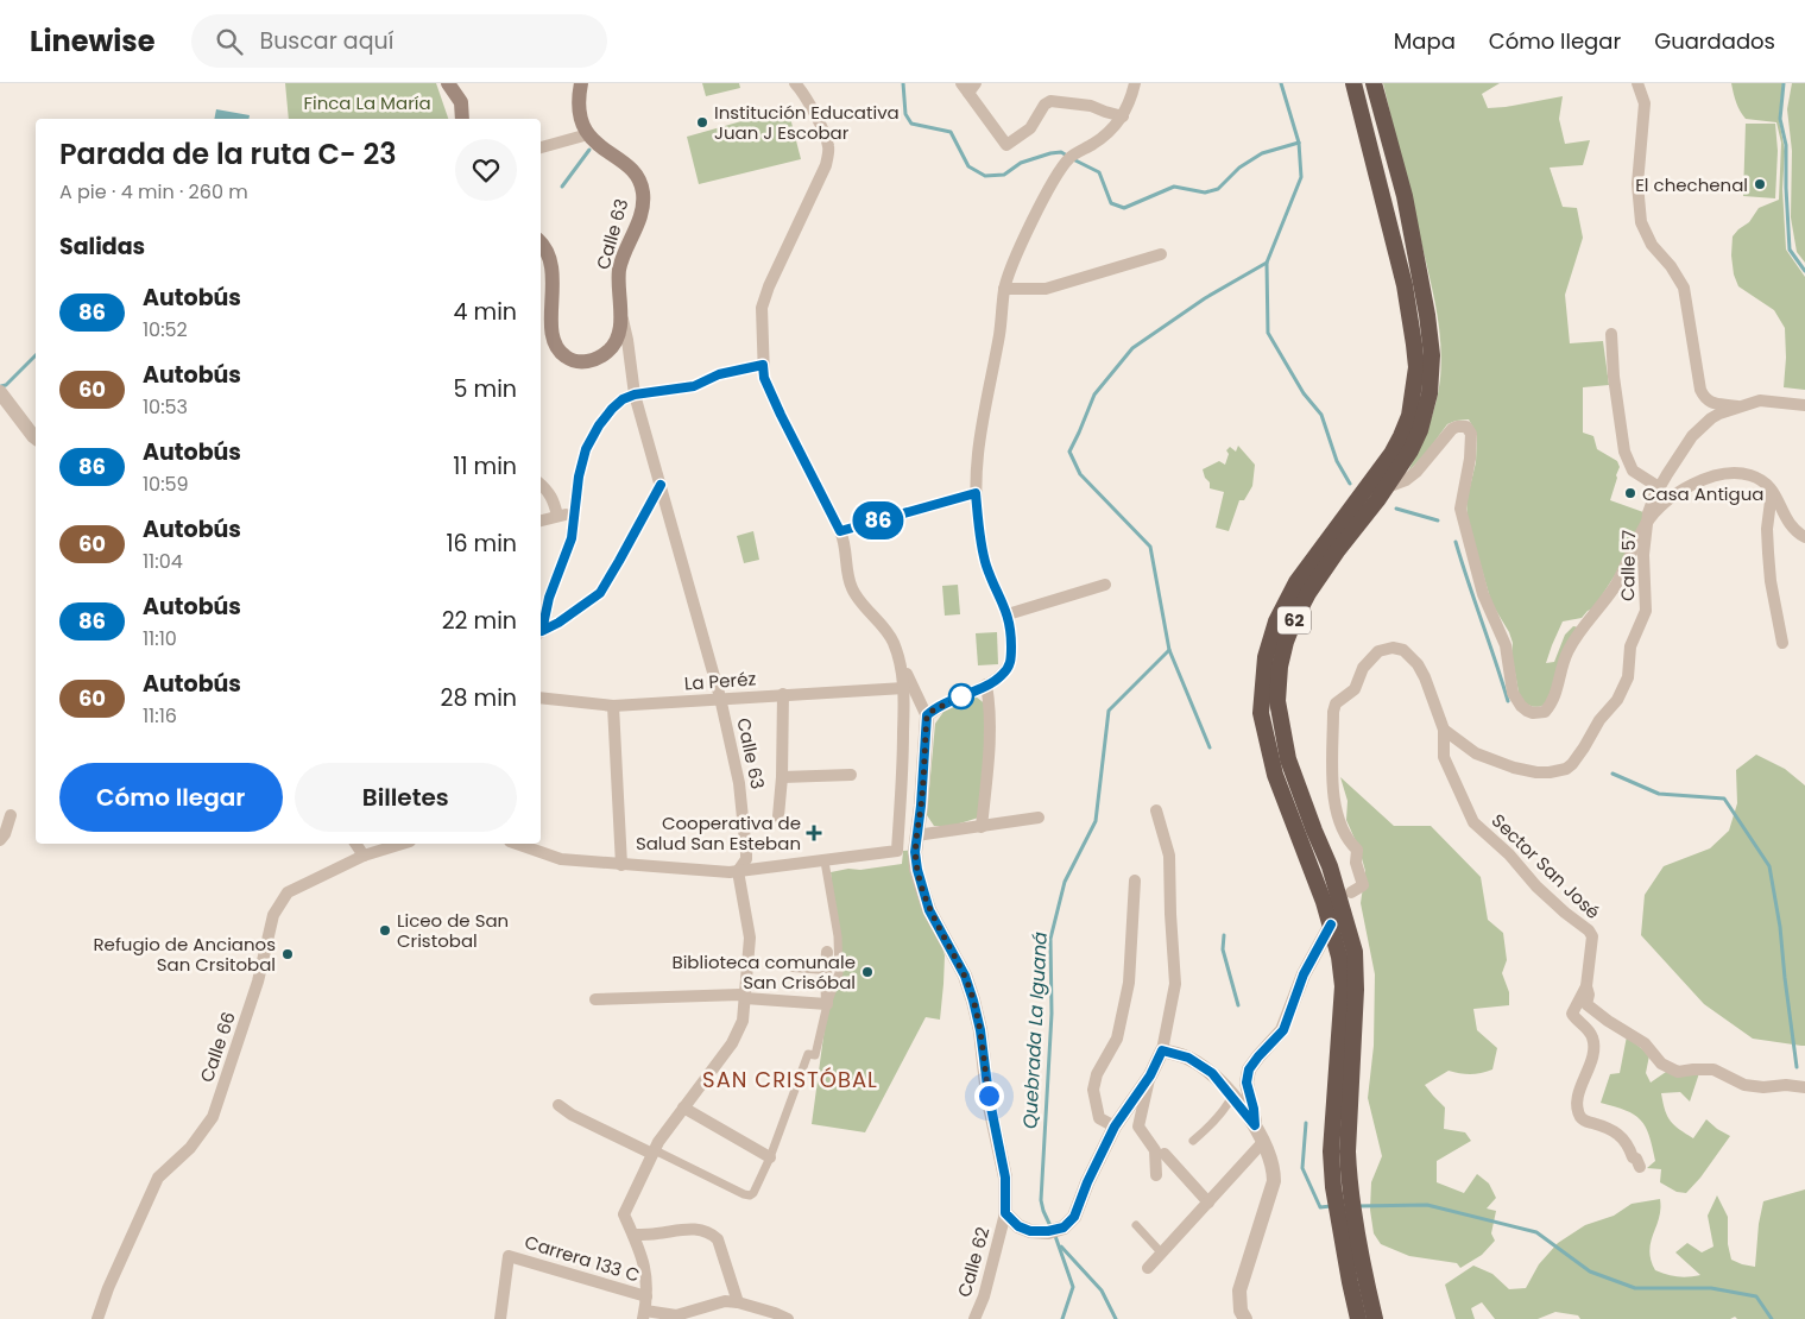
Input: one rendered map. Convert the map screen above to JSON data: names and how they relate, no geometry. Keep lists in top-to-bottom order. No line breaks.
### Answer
{"streets":{"highway":["62"],"main road":["Calle 63"],"street":["Calle 57","La Peréz","Sector San José","Calle 66","Carrera 133 C","Calle 62"]},"crossings":[["Calle 63","La Peréz"],["Calle 57","Sector San José"]],"districts":["SAN CRISTÓBAL"],"water":["Quebrada La Iguaná"],"parks":["Finca La María"],"places":{"other":["Institución Educativa Juan J Escobar","El chechenal","Casa Antigua","Liceo de San Cristobal","Refugio de Ancianos San Crsitobal","Biblioteca comunale San Crisóbal"],"health":["Cooperativa de Salud San Esteban"]},"lines":["bus line 86"],"page":{"header":"Linewise","search":"Buscar aquí","nav":["Mapa","Cómo llegar","Guardados"],"on_map":"86","heading":[["Parada de la ruta C- 23","A pie · 4 min · 260 m"],"Salidas"],"list":[{"mark":"86","name":"Autobús","note":"10:52","value":"4 min"},{"mark":"60","name":"Autobús","note":"10:53","value":"5 min"},{"mark":"86","name":"Autobús","note":"10:59","value":"11 min"},{"mark":"60","name":"Autobús","note":"11:04","value":"16 min"},{"mark":"86","name":"Autobús","note":"11:10","value":"22 min"},{"mark":"60","name":"Autobús","note":"11:16","value":"28 min"}],"buttons":["Cómo llegar","Billetes"]}}
